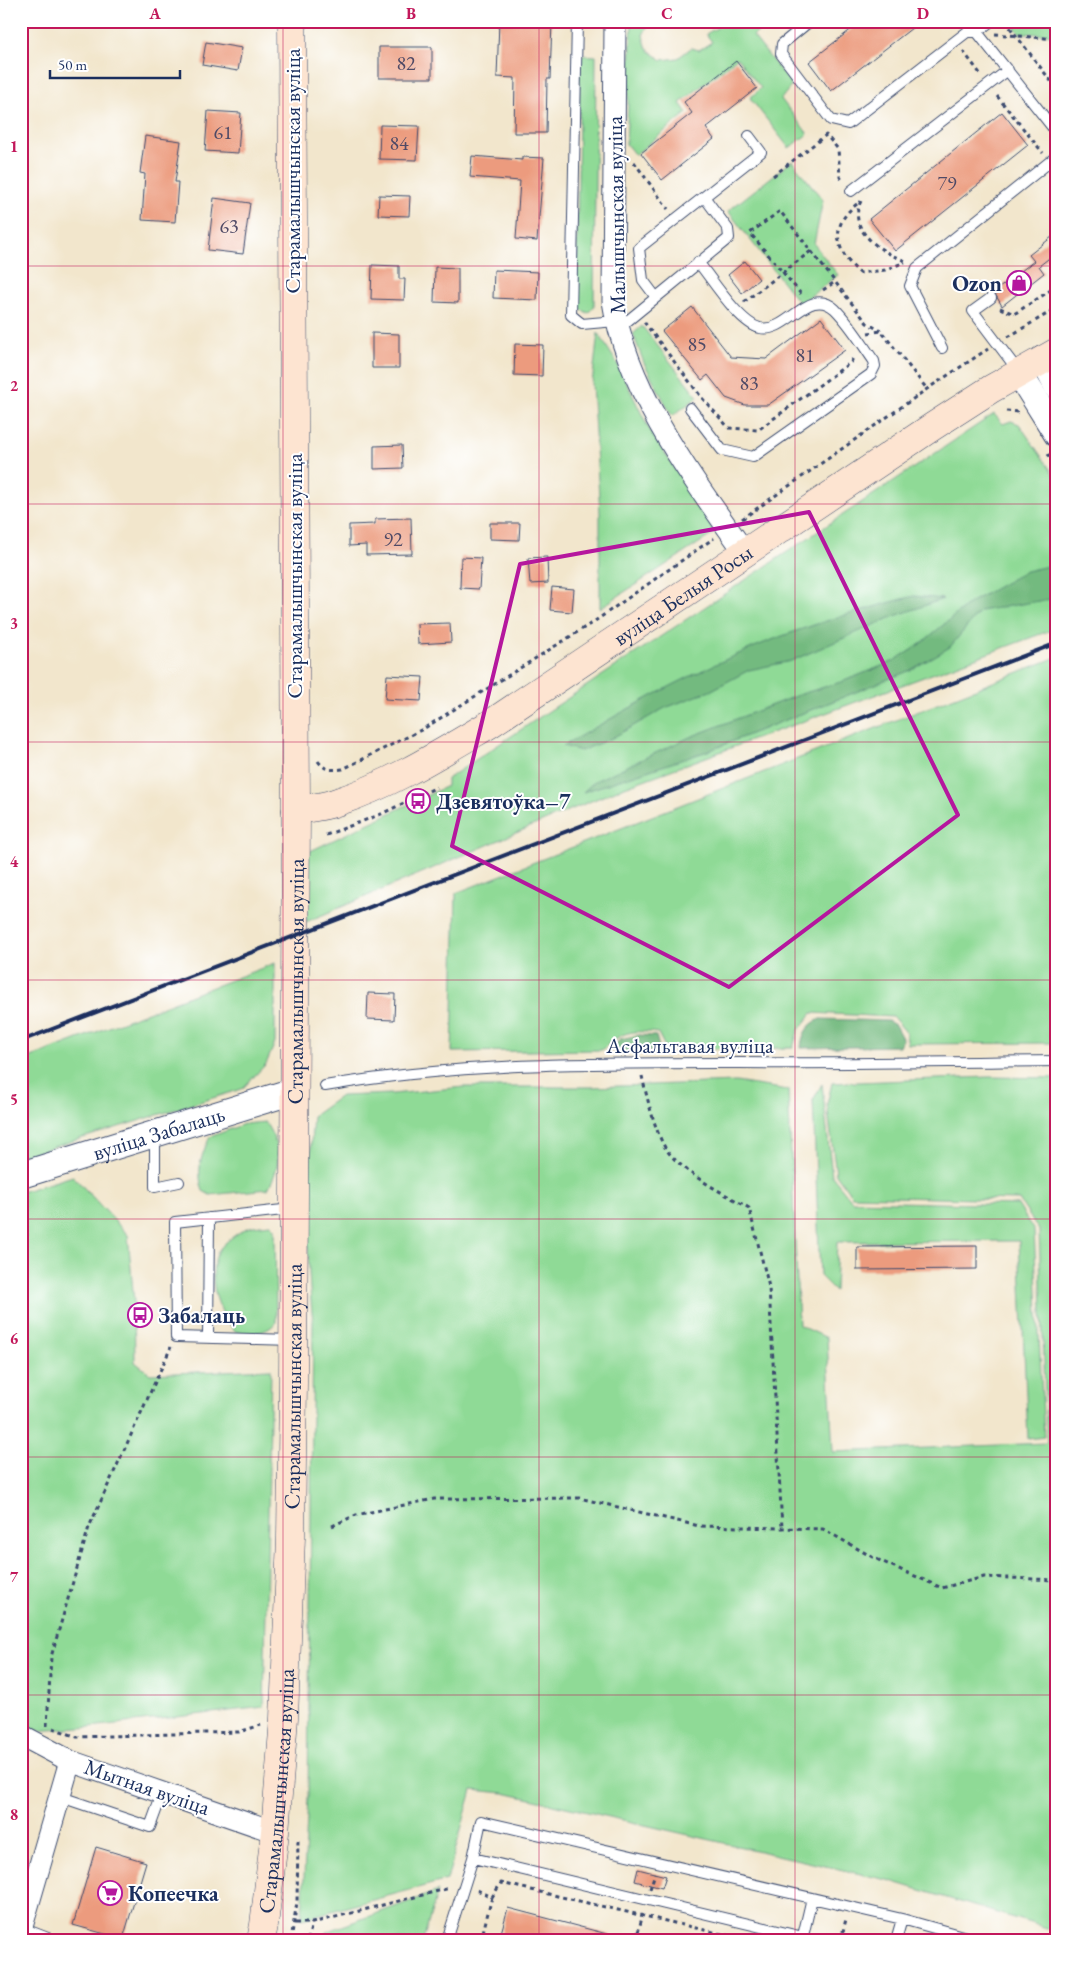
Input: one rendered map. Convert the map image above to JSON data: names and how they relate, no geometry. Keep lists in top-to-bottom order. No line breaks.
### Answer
{"streets":{"main road":["Старамалышчынская вуліца","вуліца Белыя Росы"],"street":["Малышчынская вуліца","вуліца Забалаць","Мытная вуліца"],"lane":["Асфальтавая вуліца"]},"crossings":[["Старамалышчынская вуліца","вуліца Белыя Росы"],["Старамалышчынская вуліца","вуліца Забалаць"],["Старамалышчынская вуліца","Мытная вуліца"],["Малышчынская вуліца","вуліца Белыя Росы"]],"places":{"shop":["Ozon"],"bus stop":["Дзевятоўка–7","Забалаць"],"supermarket":["Копеечка"]},"house_numbers":["82","61","84","79","63","85","81","83","92"],"scale_bar":"50 m","grid":{"columns":["A","B","C","D"],"rows":["1","2","3","4","5","6","7","8"]}}
